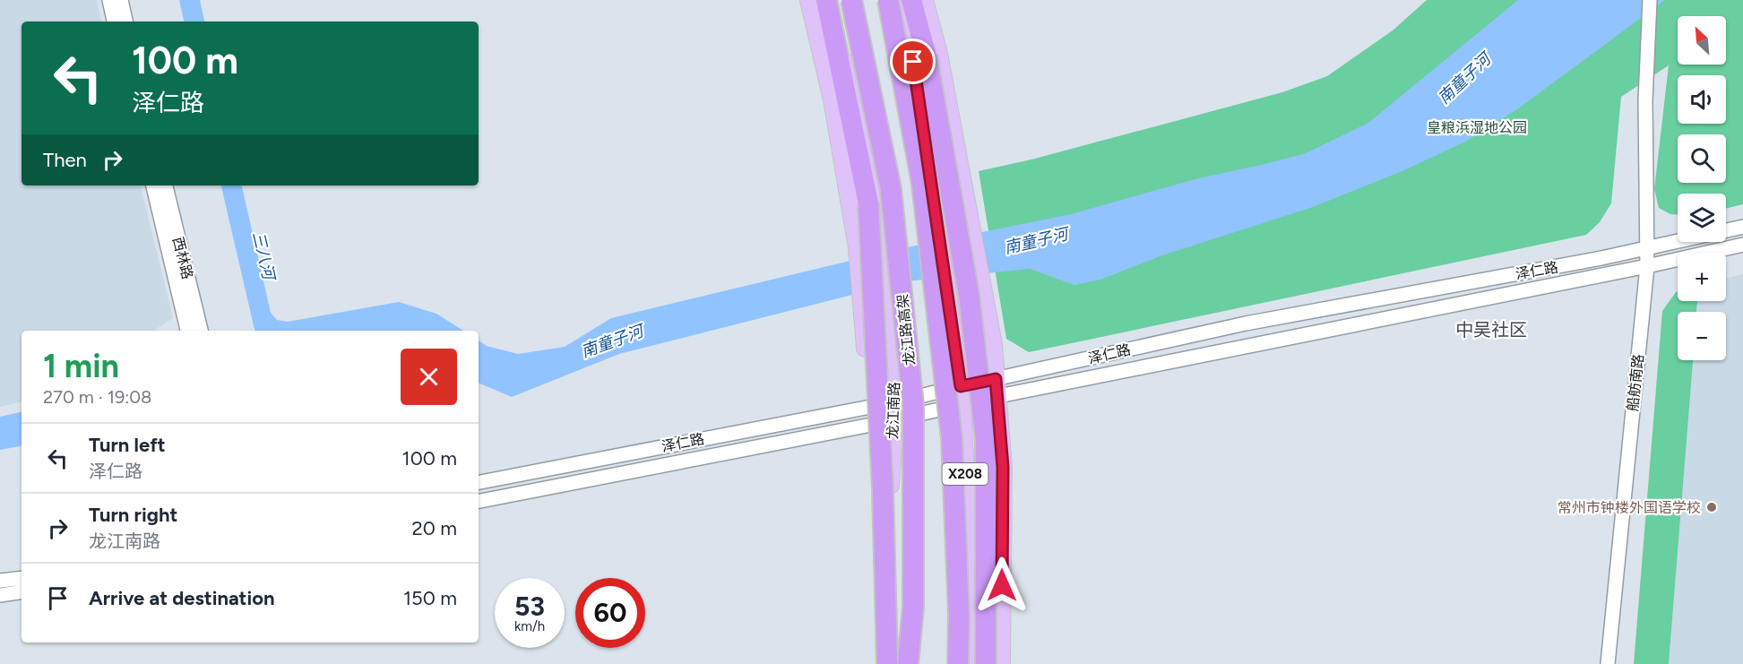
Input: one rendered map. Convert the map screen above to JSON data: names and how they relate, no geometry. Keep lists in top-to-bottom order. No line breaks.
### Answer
{"streets":{"highway":["龙江路高架"],"main road":["龙江南路","X208"],"street":["西林路","泽仁路","船舫南路"]},"crossings":[["泽仁路","船舫南路"],["泽仁路","龙江南路"],["泽仁路","X208"]],"districts":["中吴社区"],"water":["南童子河","三八河"],"parks":["皇粮浜湿地公园"],"places":["常州市钟楼外国语学校"],"north":"top left","page":{"map_buttons":["+","−"],"turn":["100 m","泽仁路"],"then":"Then","heading":["1 min","270 m · 19:08"],"list":[{"name":"Turn left","note":"泽仁路","value":"100 m"},{"name":"Turn right","note":"龙江南路","value":"20 m"},{"name":"Arrive at destination","value":"150 m"}],"speed":"53 km/h","limit":"60"}}
